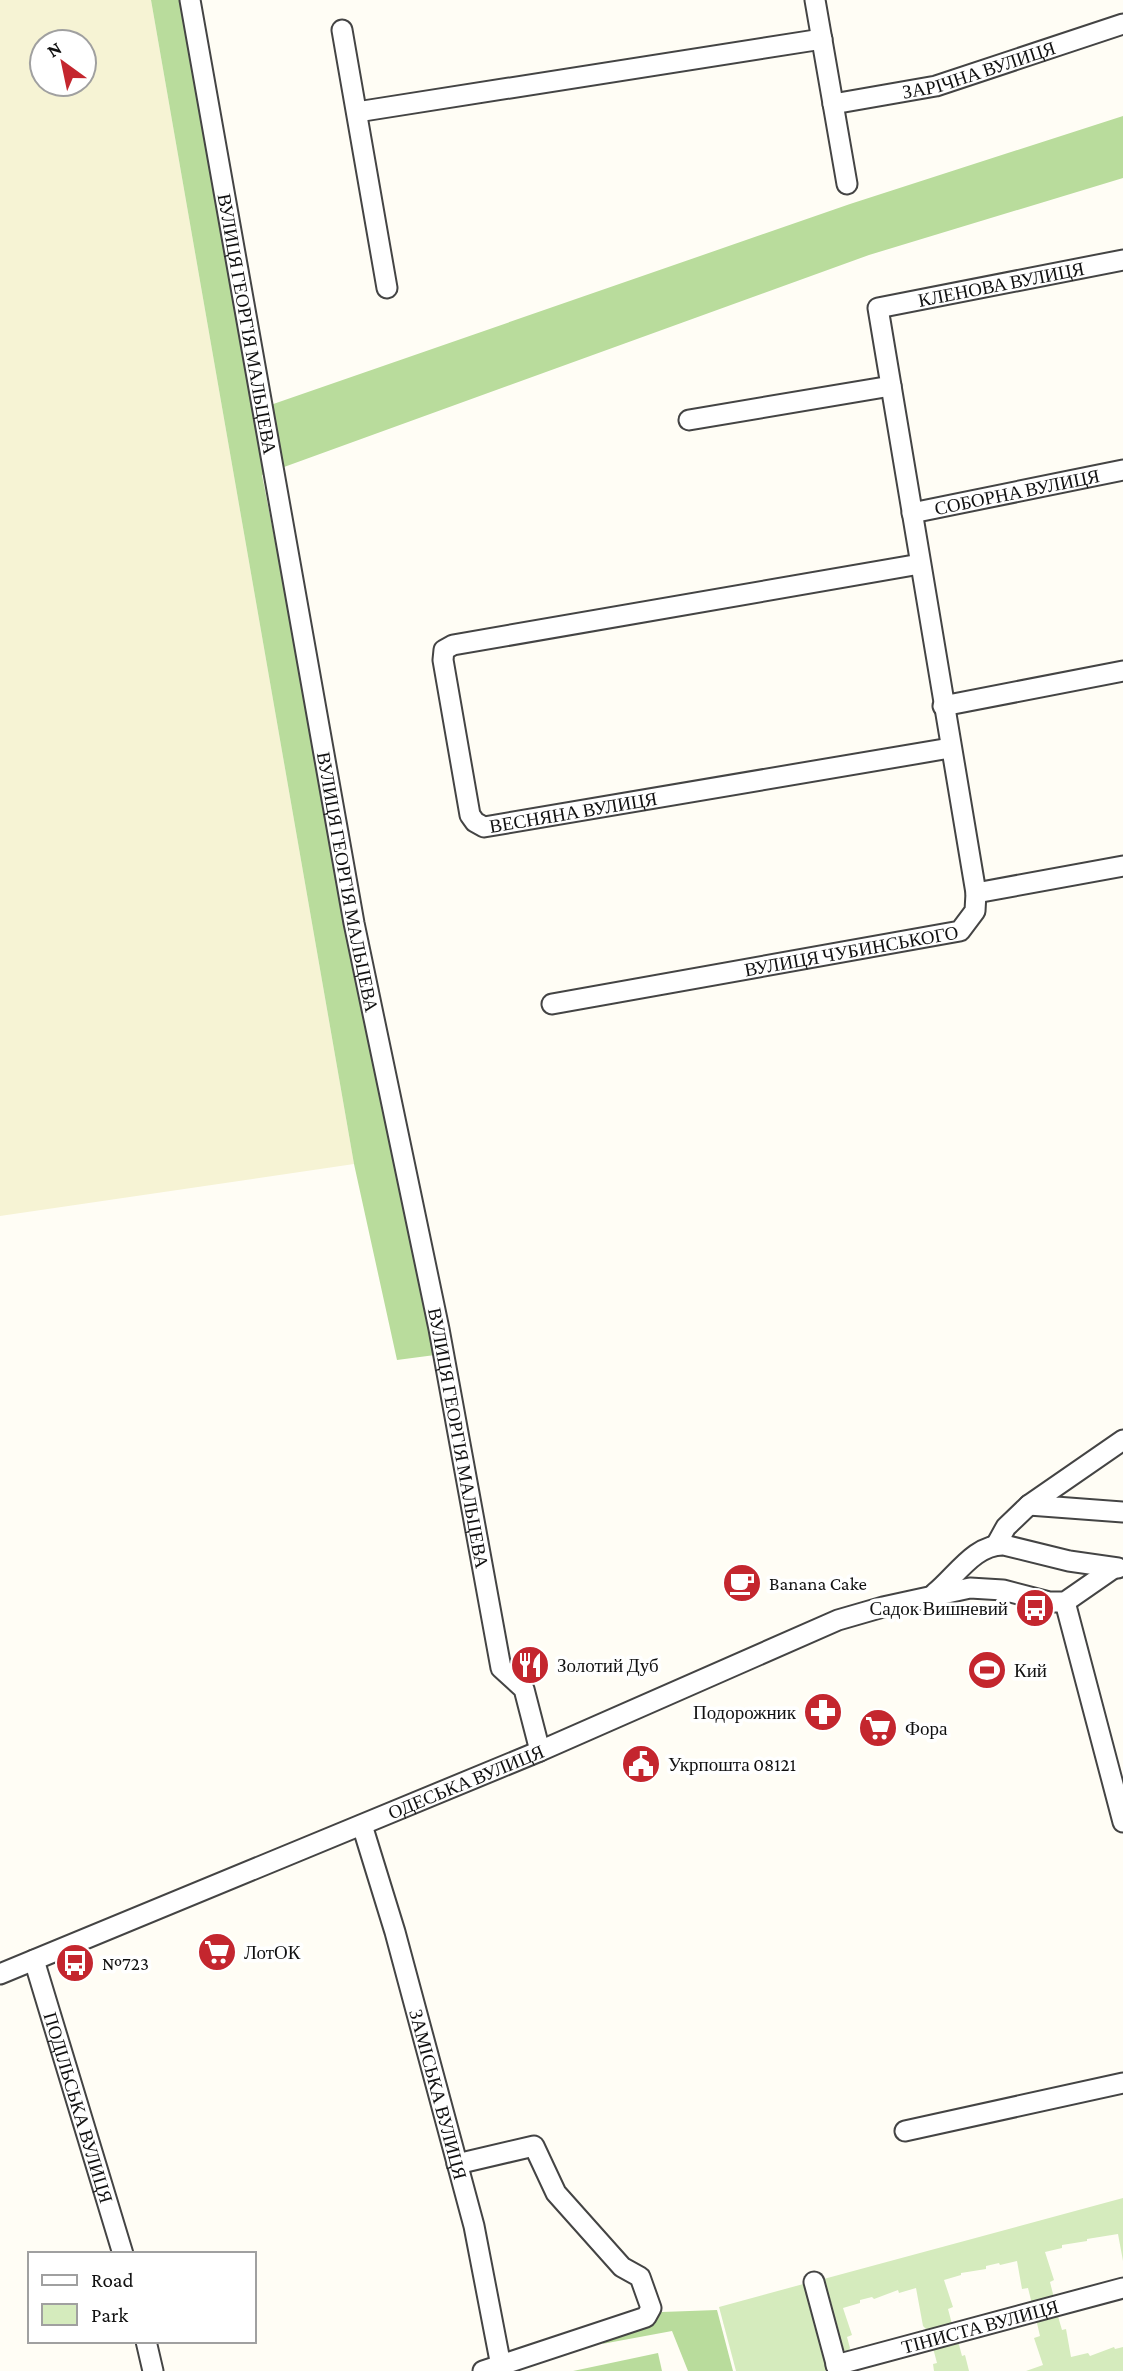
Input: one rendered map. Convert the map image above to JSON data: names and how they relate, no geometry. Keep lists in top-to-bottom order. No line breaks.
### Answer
{"streets":{"street":["ЗАРІЧНА ВУЛИЦЯ","КЛЕНОВА ВУЛИЦЯ","ВУЛИЦЯ ГЕОРГІЯ МАЛЬЦЕВА","СОБОРНА ВУЛИЦЯ","ВЕСНЯНА ВУЛИЦЯ","ВУЛИЦЯ ЧУБИНСЬКОГО","ОДЕСЬКА ВУЛИЦЯ","ЗАМІСЬКА ВУЛИЦЯ","ПОДІЛЬСЬКА ВУЛИЦЯ","ТІНИСТА ВУЛИЦЯ"]},"crossings":[["ВУЛИЦЯ ГЕОРГІЯ МАЛЬЦЕВА","ОДЕСЬКА ВУЛИЦЯ"],["ОДЕСЬКА ВУЛИЦЯ","ЗАМІСЬКА ВУЛИЦЯ"],["ОДЕСЬКА ВУЛИЦЯ","ПОДІЛЬСЬКА ВУЛИЦЯ"]],"places":{"cafe":["Banana Cake"],"bus stop":["Садок Вишневий","№723"],"restaurant":["Золотий Дуб"],"sports":["Кий"],"pharmacy":["Подорожник"],"supermarket":["Фора","ЛотОК"],"public building":["Укрпошта 08121"]},"legend":["Road","Park"],"north":"top left"}
